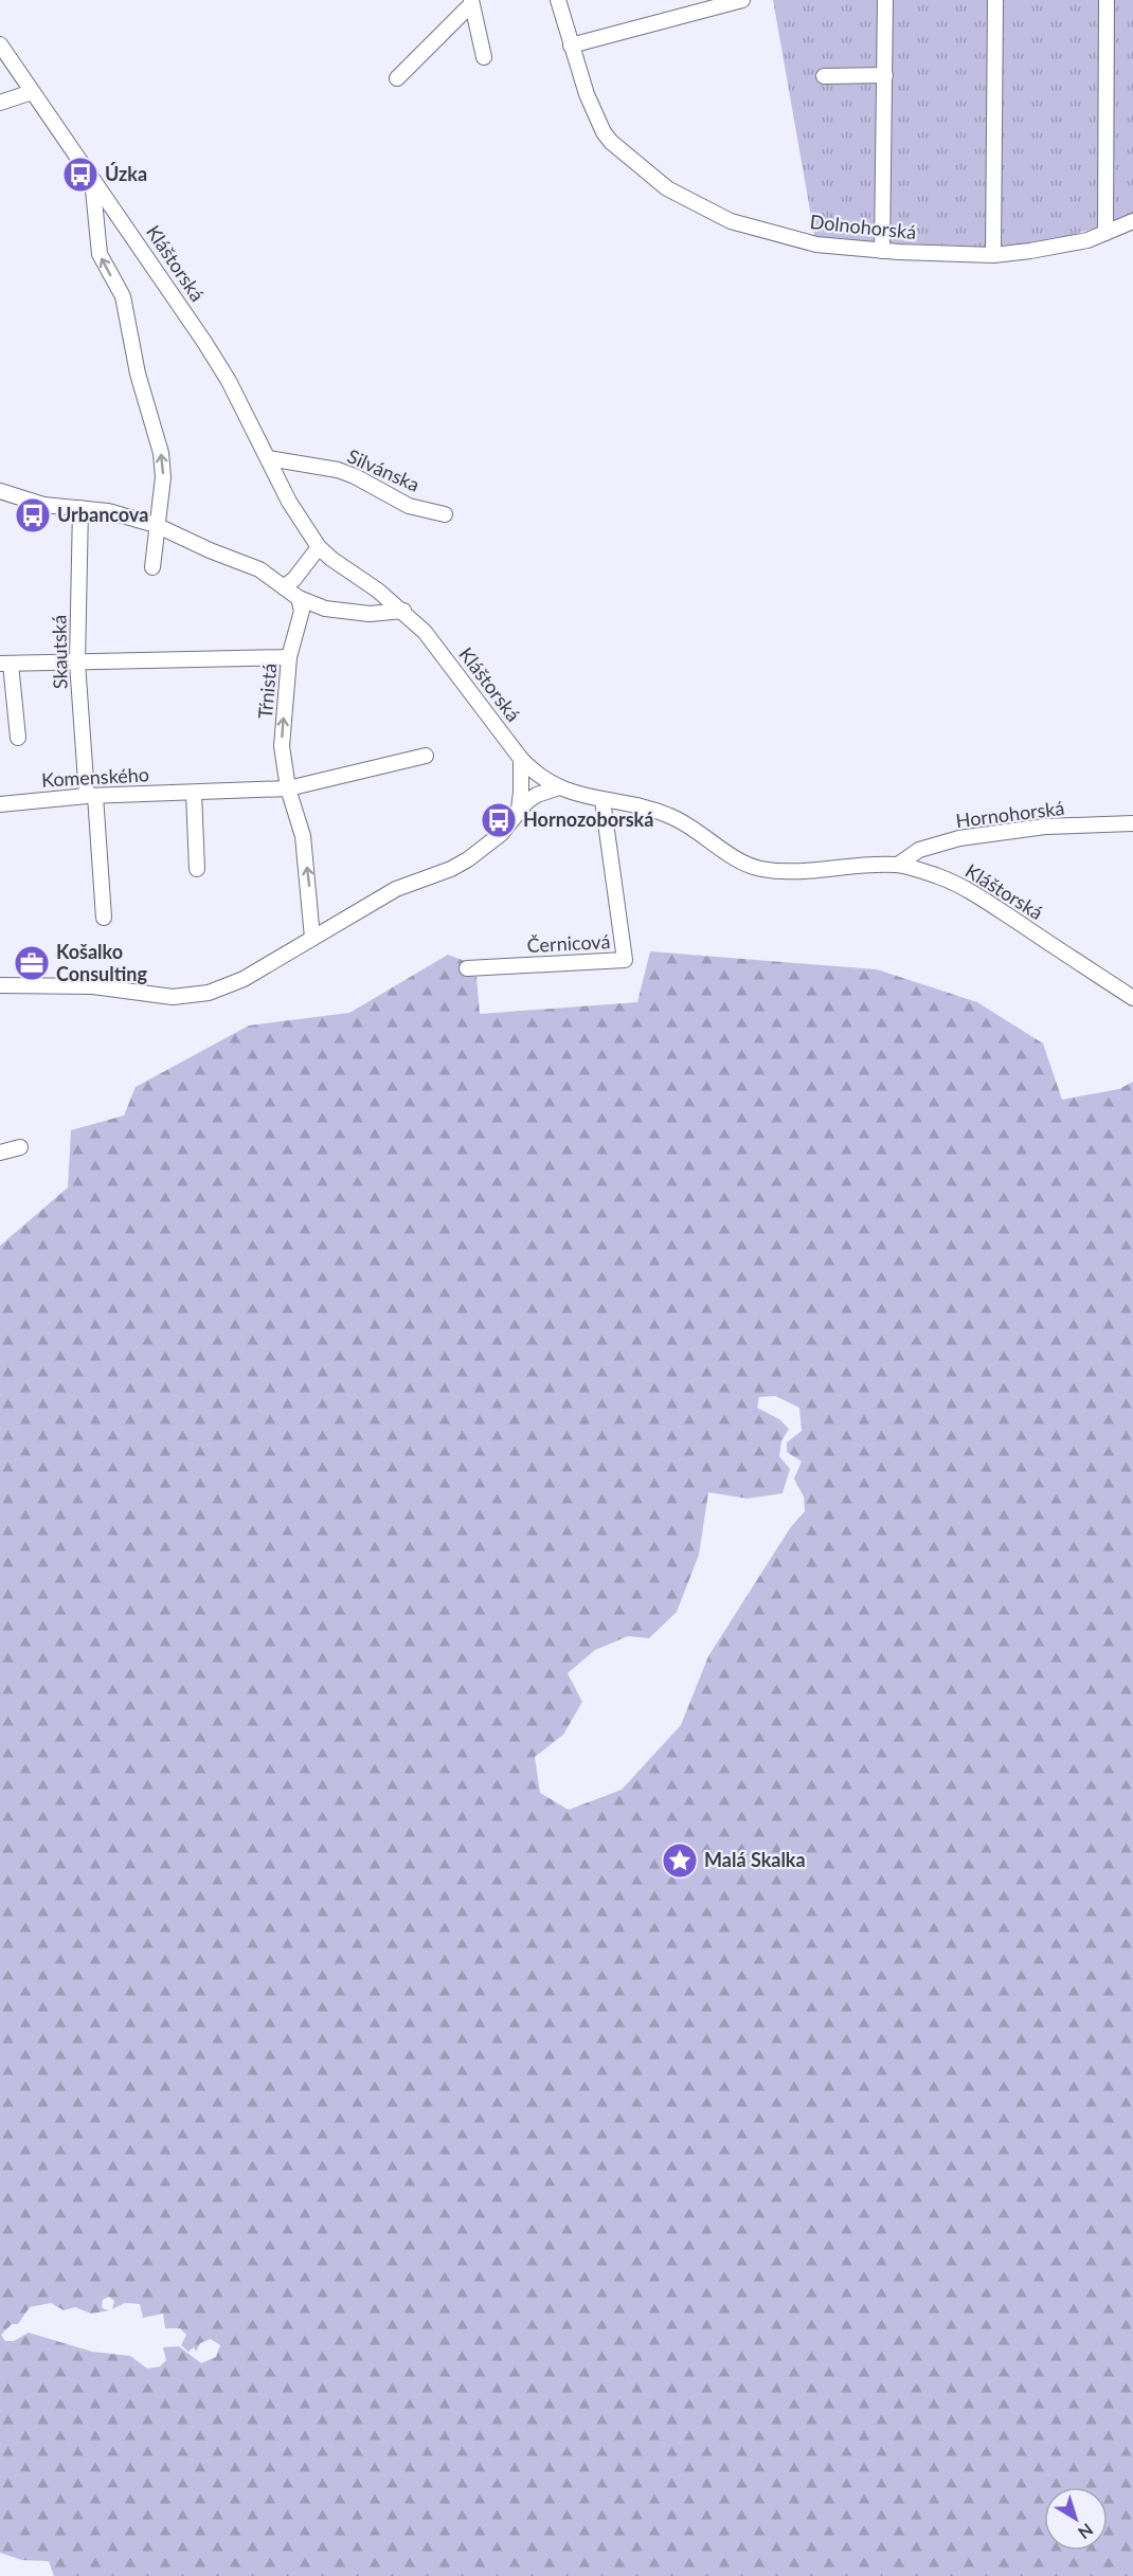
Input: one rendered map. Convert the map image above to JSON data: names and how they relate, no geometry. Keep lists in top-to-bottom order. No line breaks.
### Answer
{"streets":{"street":["Dolnohorská","Kláštorská","Silvánska","Skautská","Tŕnistá","Komenského","Hornohorská","Černicová"]},"crossings":[["Kláštorská","Silvánska"],["Kláštorská","Hornohorská"],["Kláštorská","Černicová"],["Skautská","Komenského"],["Tŕnistá","Komenského"]],"one_way":["Tŕnistá"],"places":{"bus stop":["Úzka","Urbancova","Hornozoborská"],"office":["Košalko Consulting"],"place":["Malá Skalka"]},"north":"bottom right"}
